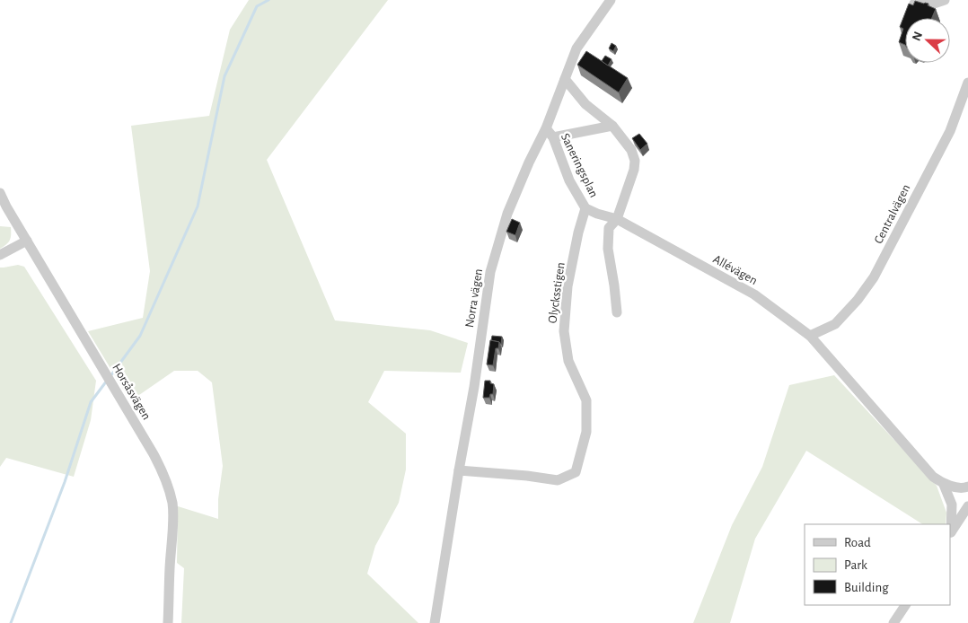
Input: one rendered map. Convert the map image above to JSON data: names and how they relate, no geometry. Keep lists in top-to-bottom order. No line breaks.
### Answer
{"streets":{"street":["Saneringsplan","Centralvägen","Allévägen","Olycksstigen","Norra vägen","Horsåsvägen"]},"crossings":[["Saneringsplan","Allévägen"],["Saneringsplan","Olycksstigen"],["Saneringsplan","Norra vägen"],["Centralvägen","Allévägen"],["Olycksstigen","Norra vägen"]],"legend":["Road","Park","Building"],"north":"left"}
